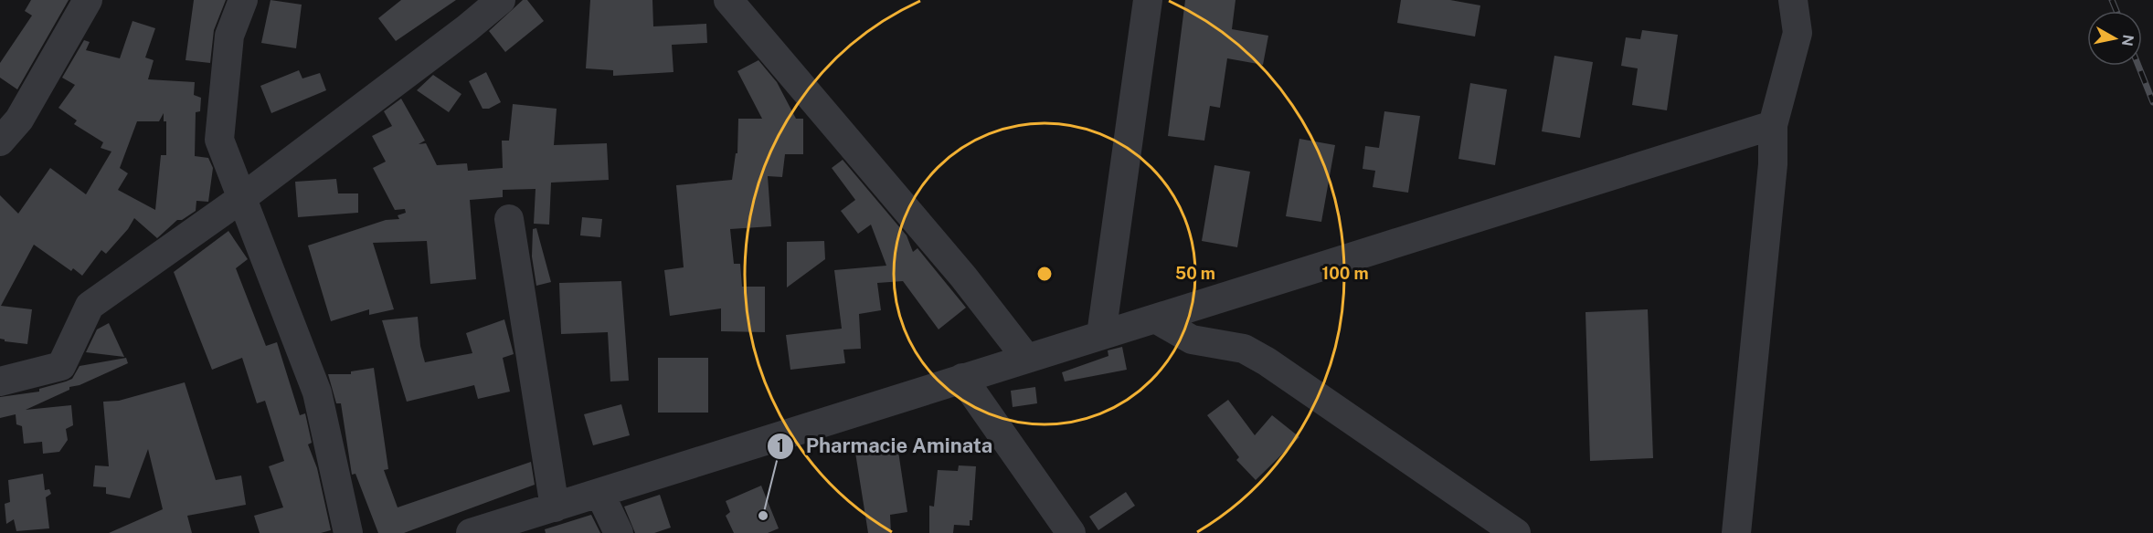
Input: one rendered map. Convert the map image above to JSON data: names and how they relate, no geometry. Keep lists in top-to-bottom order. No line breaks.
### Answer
{"places":["Pharmacie Aminata"],"north":"right","rings":["50 m","100 m"]}
